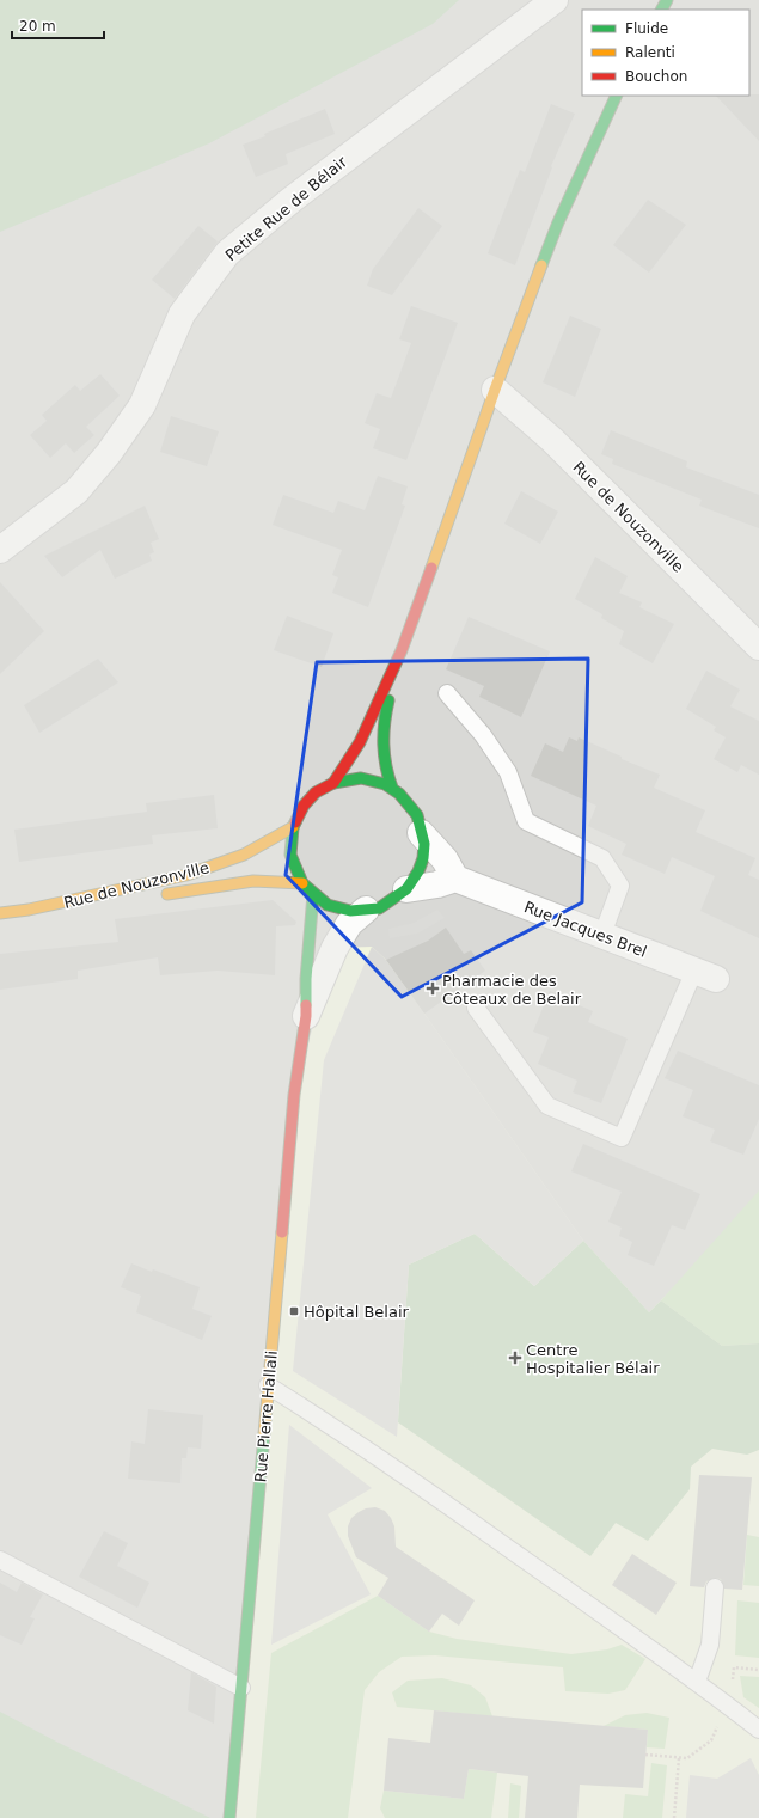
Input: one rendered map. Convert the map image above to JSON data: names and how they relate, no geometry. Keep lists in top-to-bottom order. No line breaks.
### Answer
{"streets":{"main road":["Rue de Nouzonville","Rue Pierre Hallali"],"street":["Petite Rue de Bélair","Rue Jacques Brel"]},"crossings":[["Rue de Nouzonville","Rue Pierre Hallali"]],"places":{"health":["Pharmacie des Côteaux de Belair","Centre Hospitalier Bélair"],"transit":["Hôpital Belair"]},"legend":["Fluide","Ralenti","Bouchon"],"scale_bar":"20 m"}
